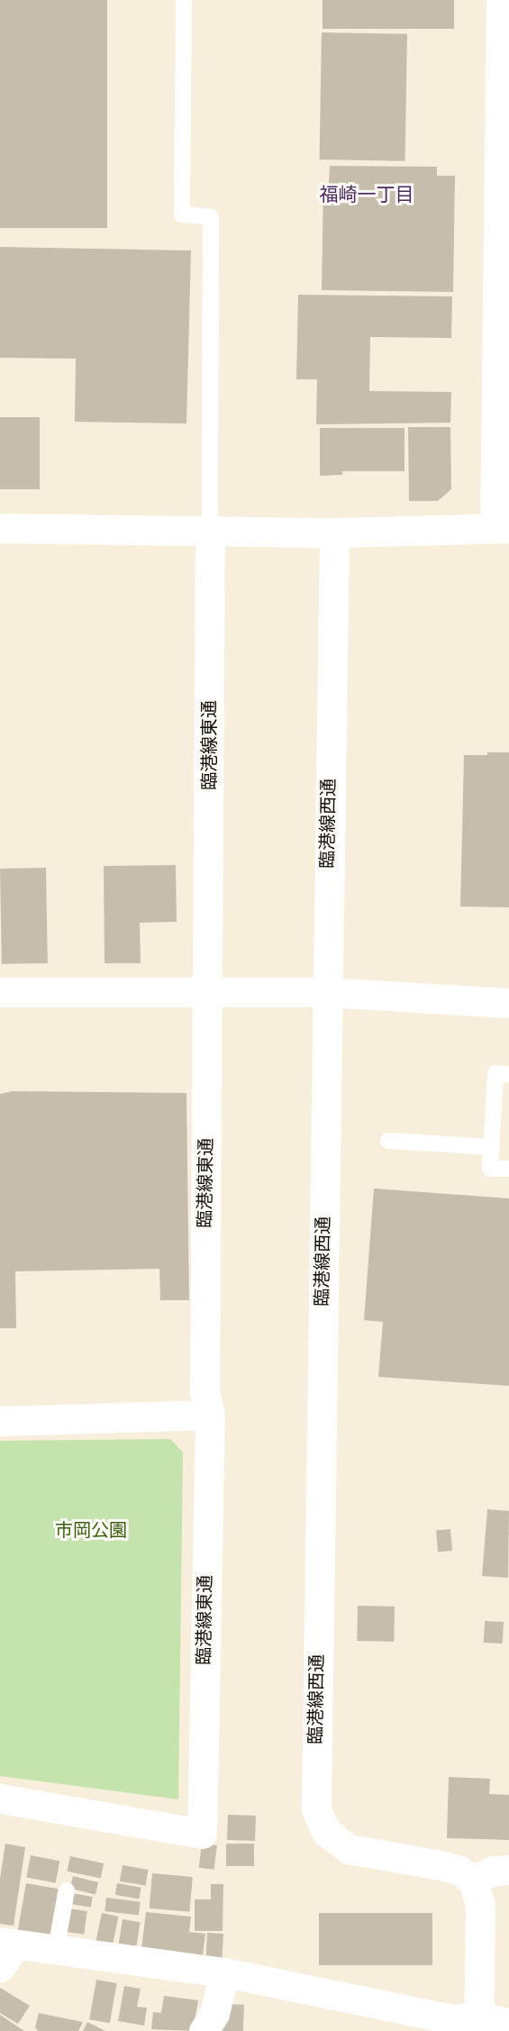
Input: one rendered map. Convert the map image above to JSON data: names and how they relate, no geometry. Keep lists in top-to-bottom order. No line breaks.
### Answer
{"streets":{"street":["臨港線東通","臨港線西通"]},"districts":["福崎一丁目"],"parks":["市岡公園"]}
